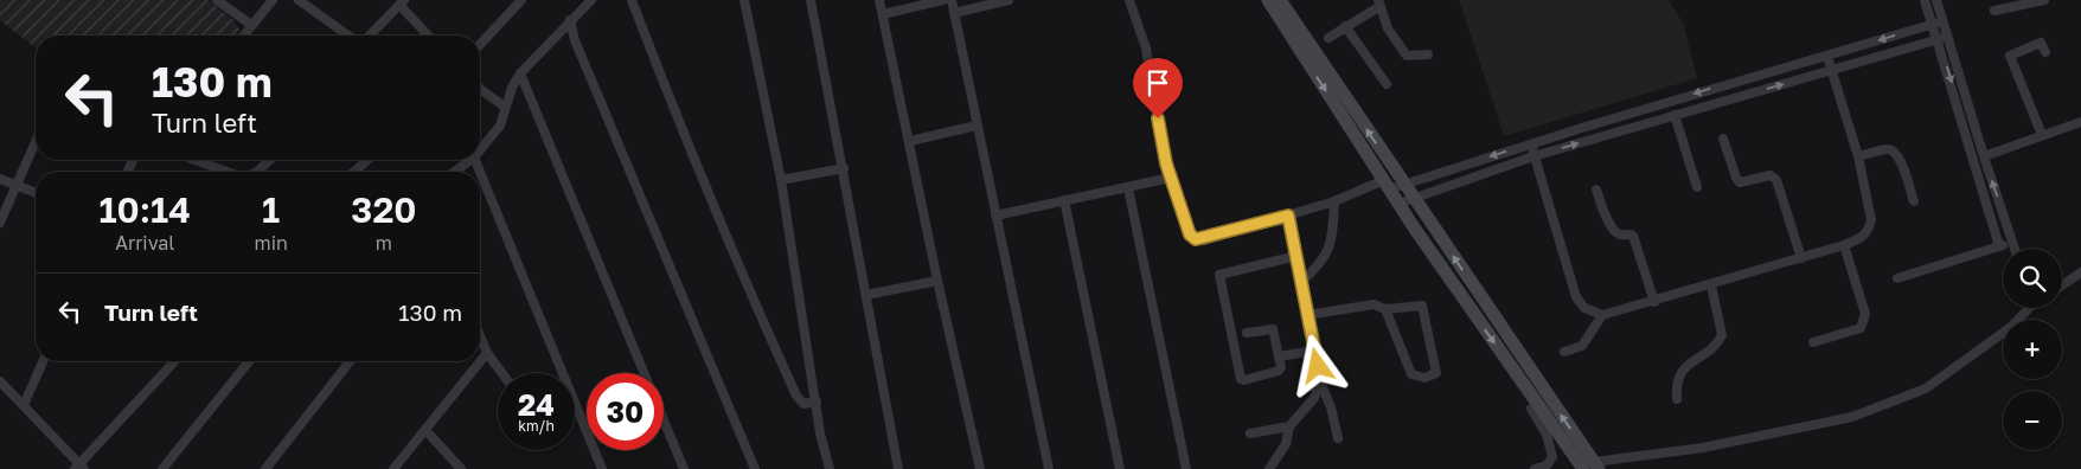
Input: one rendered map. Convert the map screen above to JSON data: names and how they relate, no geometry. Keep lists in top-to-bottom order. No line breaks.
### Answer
{"page":{"turn":["130 m","Turn left"],"eta":["10:14","Arrival","1","min","320","m"],"map_buttons":["+","−"],"list":[{"name":"Turn left","value":"130 m"}],"speed":"24 km/h","limit":"30"}}
